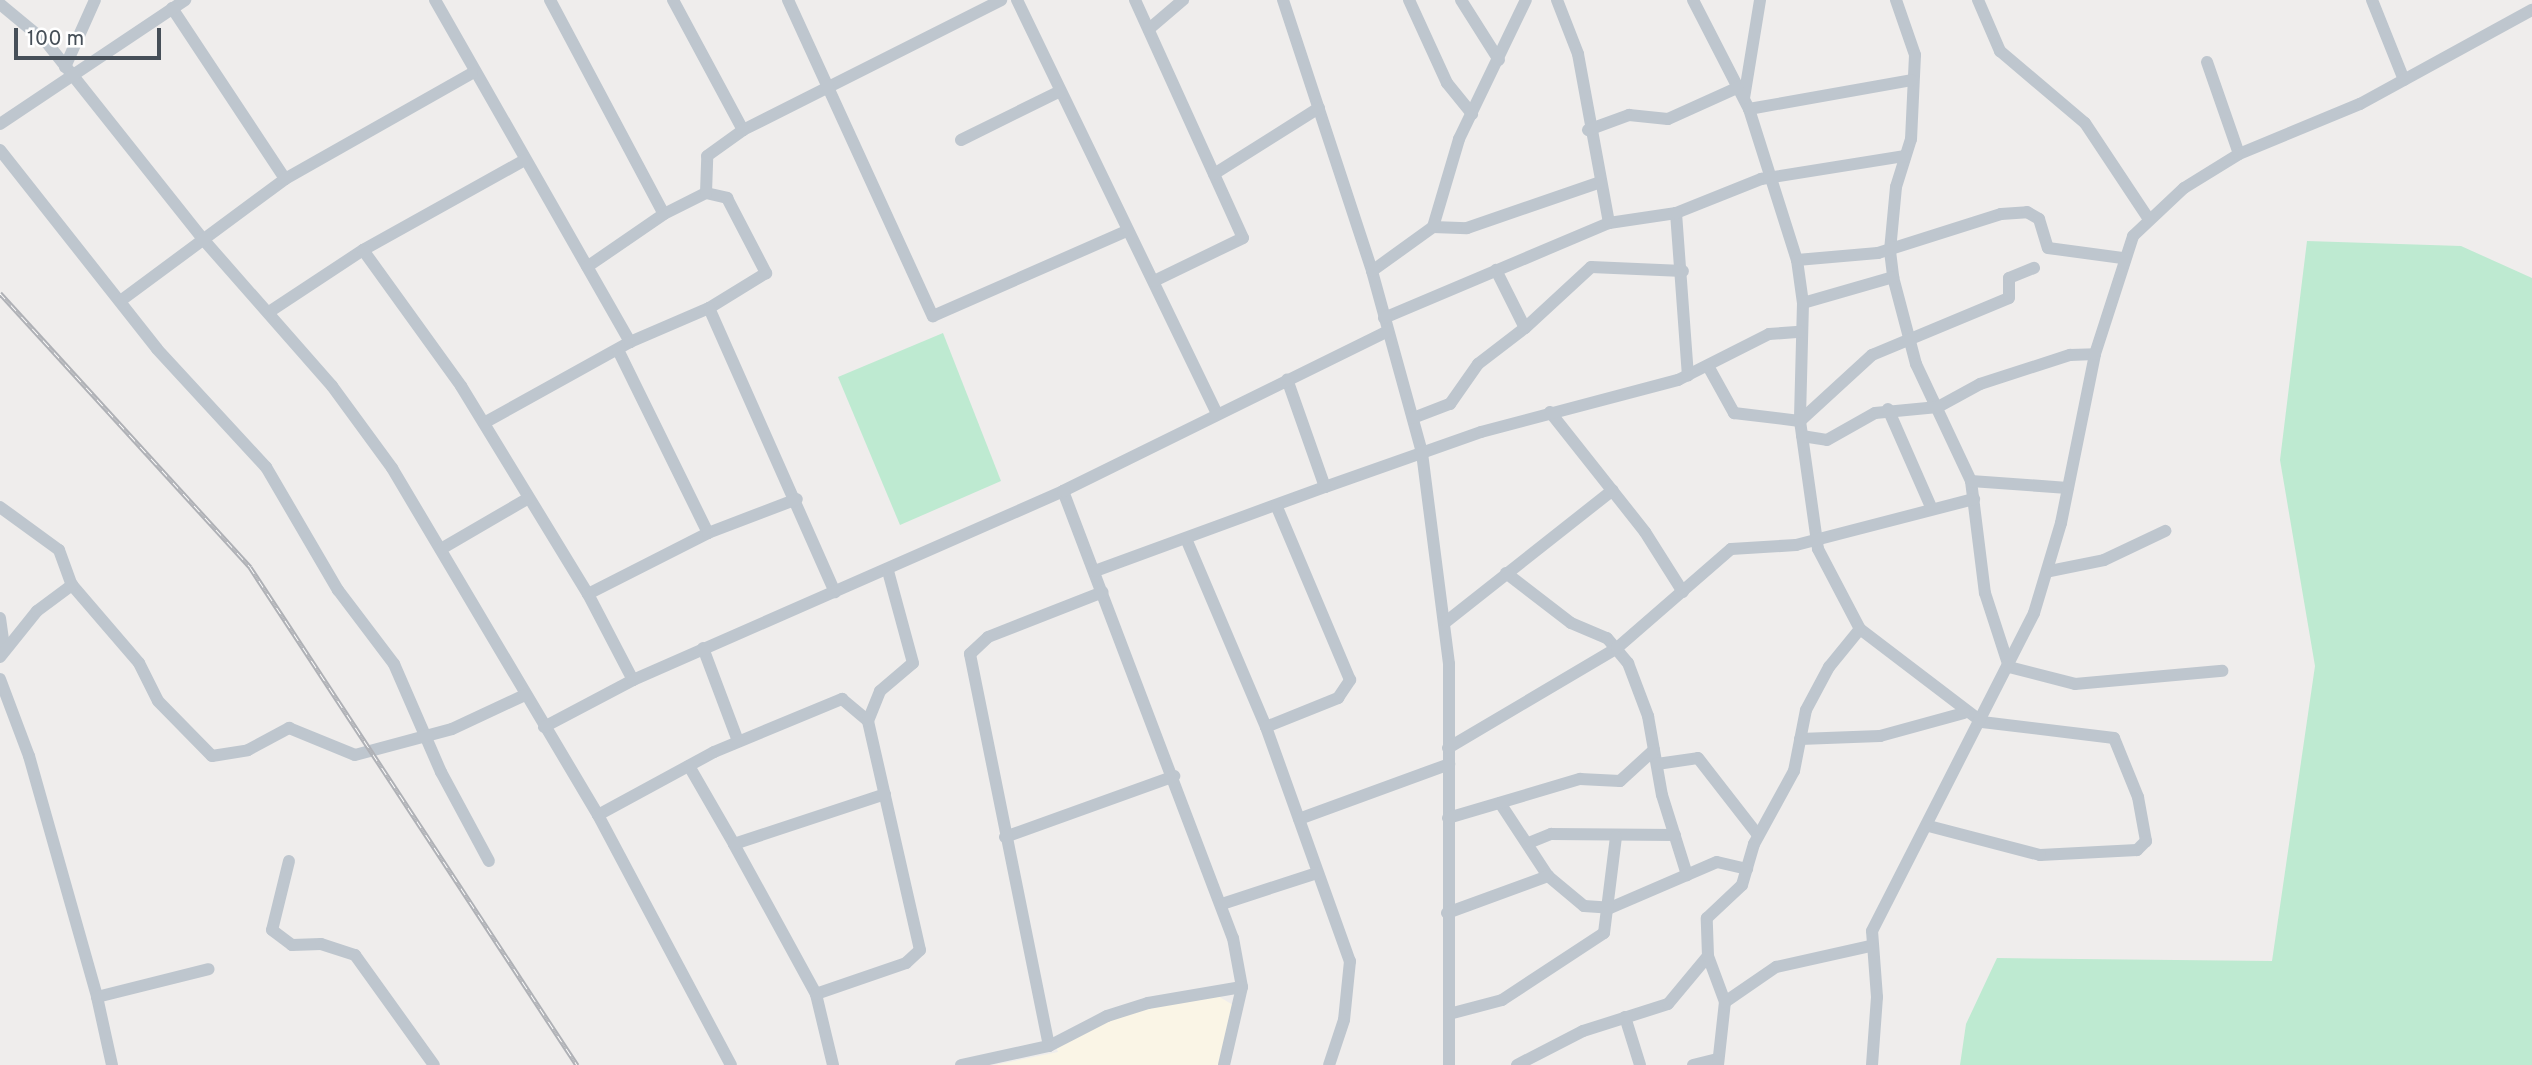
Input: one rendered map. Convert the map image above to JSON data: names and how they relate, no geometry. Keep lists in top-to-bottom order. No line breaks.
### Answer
{"scale_bar":"100 m"}
